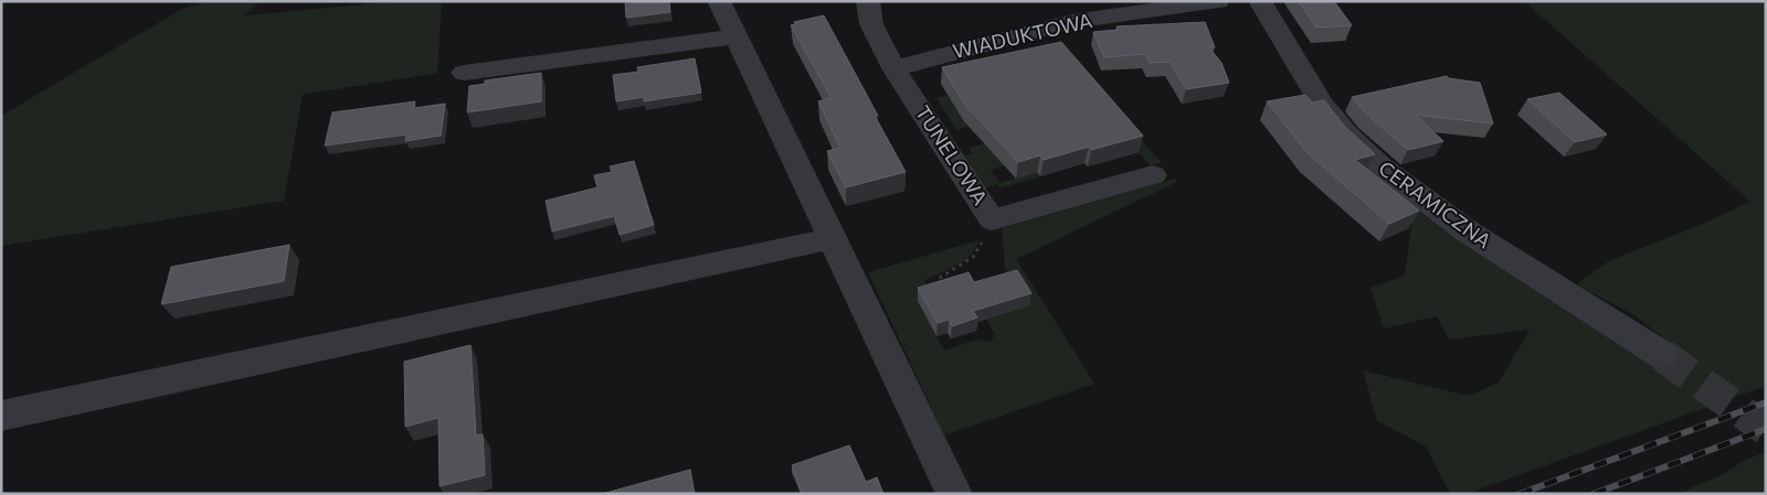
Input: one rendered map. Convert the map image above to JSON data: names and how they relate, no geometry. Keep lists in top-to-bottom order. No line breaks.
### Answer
{"streets":{"street":["WIADUKTOWA","TUNELOWA","CERAMICZNA"]},"crossings":[["WIADUKTOWA","TUNELOWA"]]}
